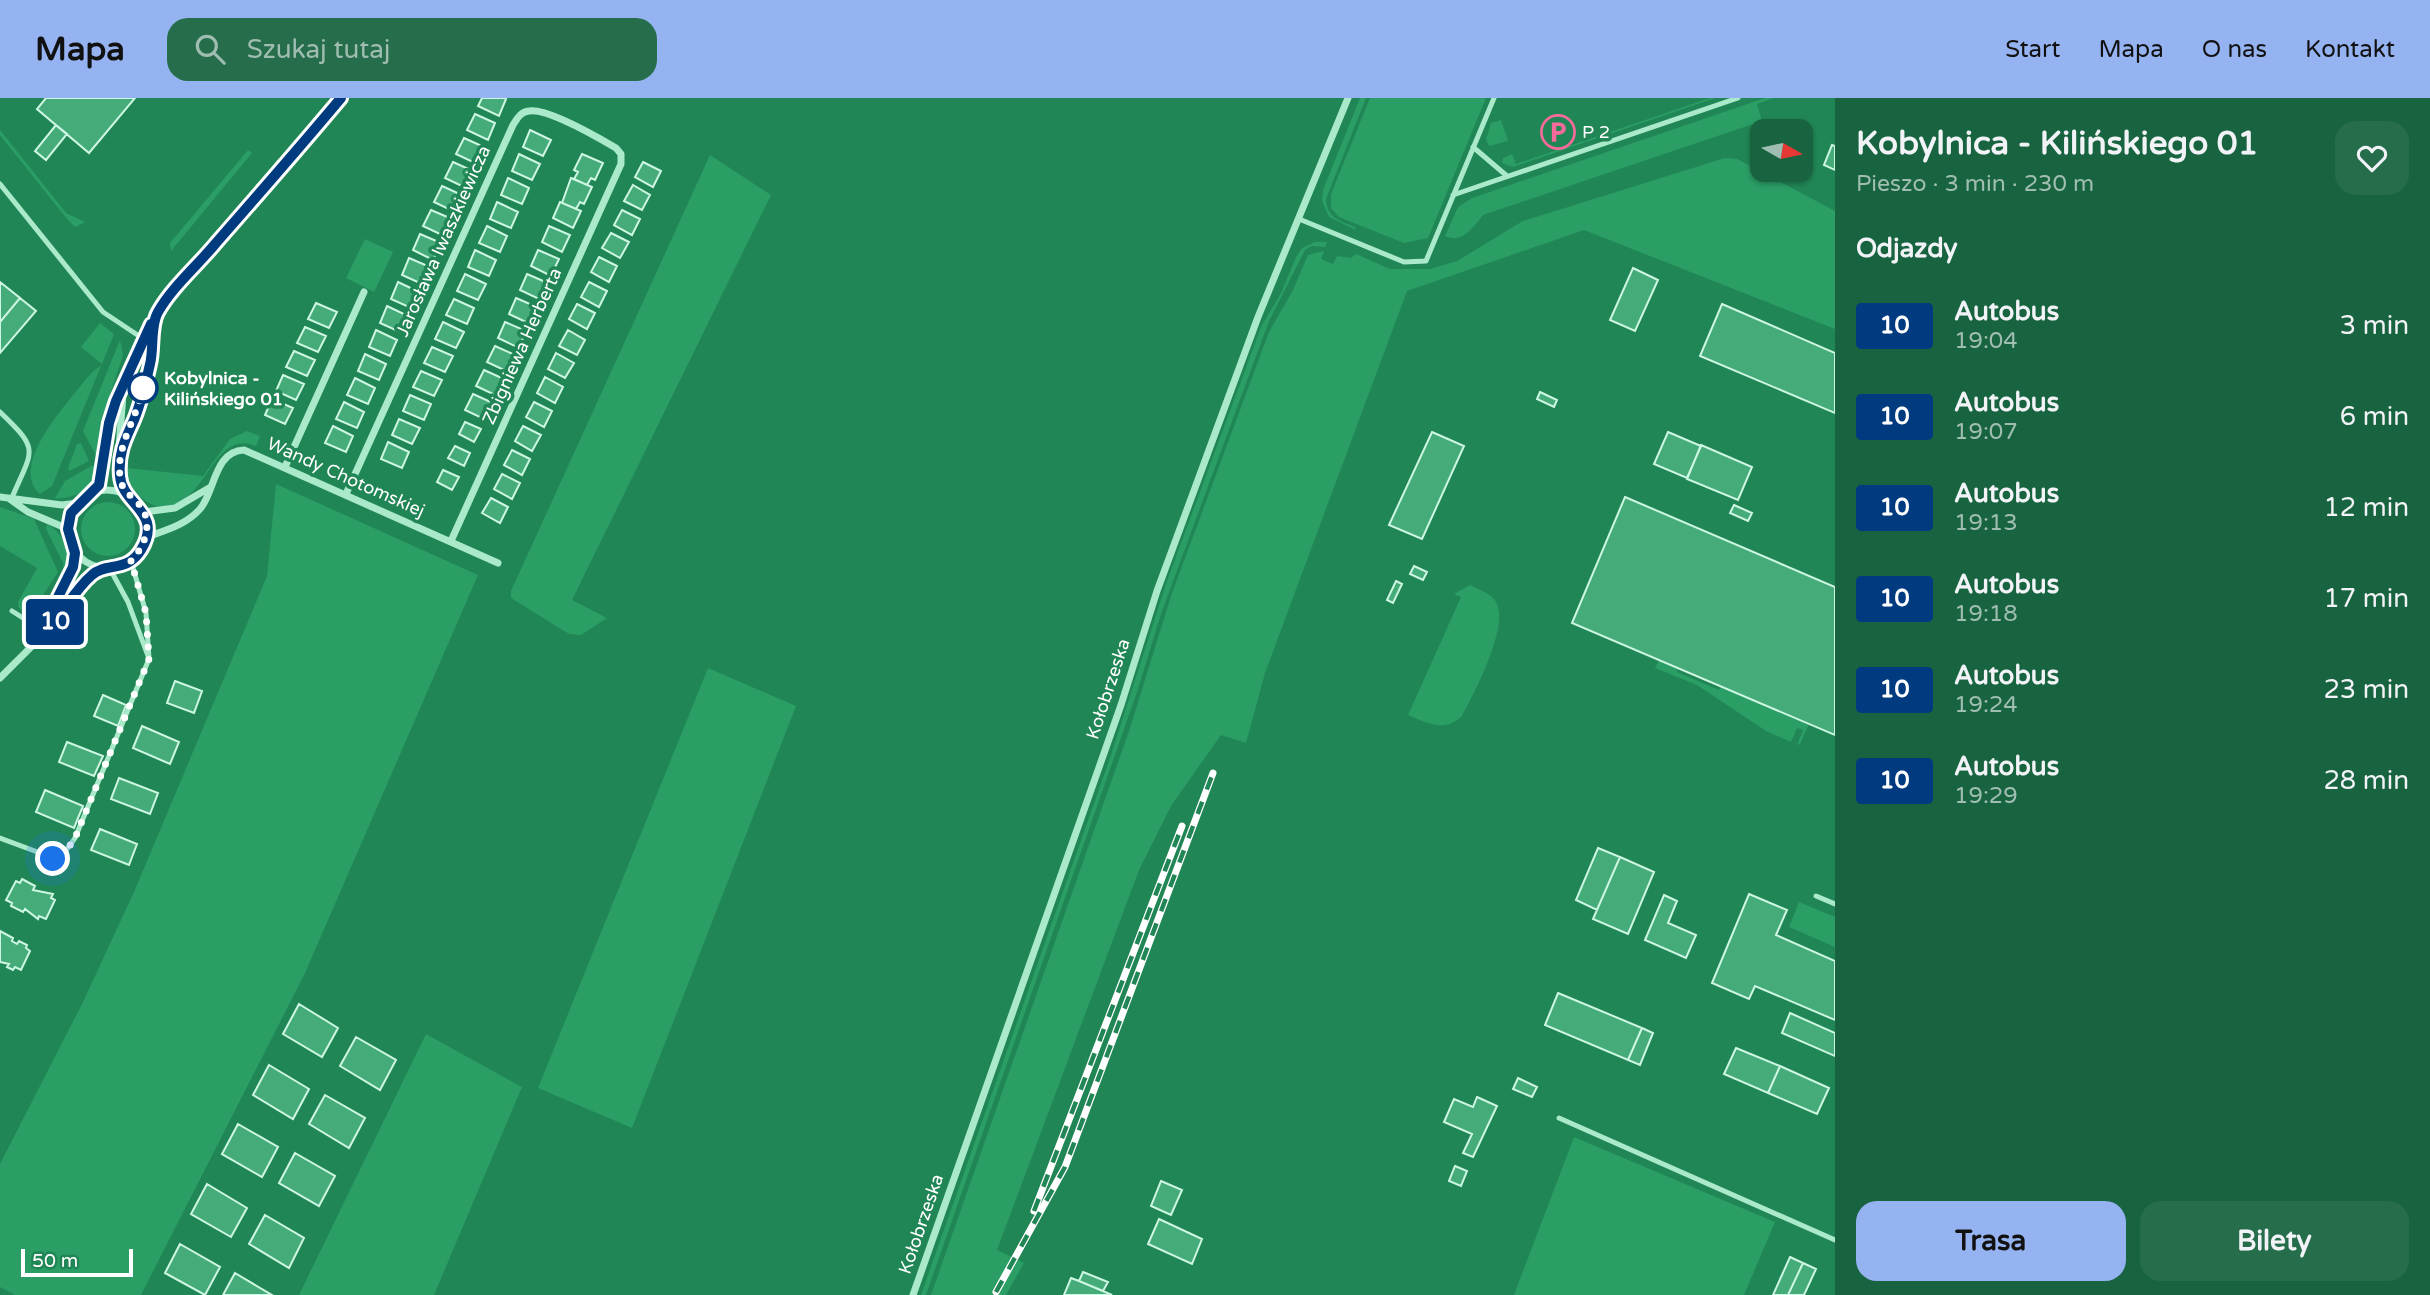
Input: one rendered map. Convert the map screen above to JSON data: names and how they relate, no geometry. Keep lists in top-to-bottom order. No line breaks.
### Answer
{"streets":{"street":["Jarosława Iwaszkiewicza","Zbigniewa Herberta","Wandy Chotomskiej","Kołobrzeska"]},"crossings":[["Jarosława Iwaszkiewicza","Zbigniewa Herberta"],["Jarosława Iwaszkiewicza","Wandy Chotomskiej"],["Zbigniewa Herberta","Wandy Chotomskiej"]],"places":{"parking":["P 2"],"other":["Kobylnica - Kilińskiego 01"]},"lines":["bus line 10"],"scale_bar":"50 m","north":"right","page":{"header":"Mapa","search":"Szukaj tutaj","nav":["Start","Mapa","O nas","Kontakt"],"on_map":"10","heading":[["Kobylnica - Kilińskiego 01","Pieszo · 3 min · 230 m"],"Odjazdy"],"list":[{"mark":"10","name":"Autobus","note":"19:04","value":"3 min"},{"mark":"10","name":"Autobus","note":"19:07","value":"6 min"},{"mark":"10","name":"Autobus","note":"19:13","value":"12 min"},{"mark":"10","name":"Autobus","note":"19:18","value":"17 min"},{"mark":"10","name":"Autobus","note":"19:24","value":"23 min"},{"mark":"10","name":"Autobus","note":"19:29","value":"28 min"}],"buttons":["Trasa","Bilety"],"scale":"50 m"}}
